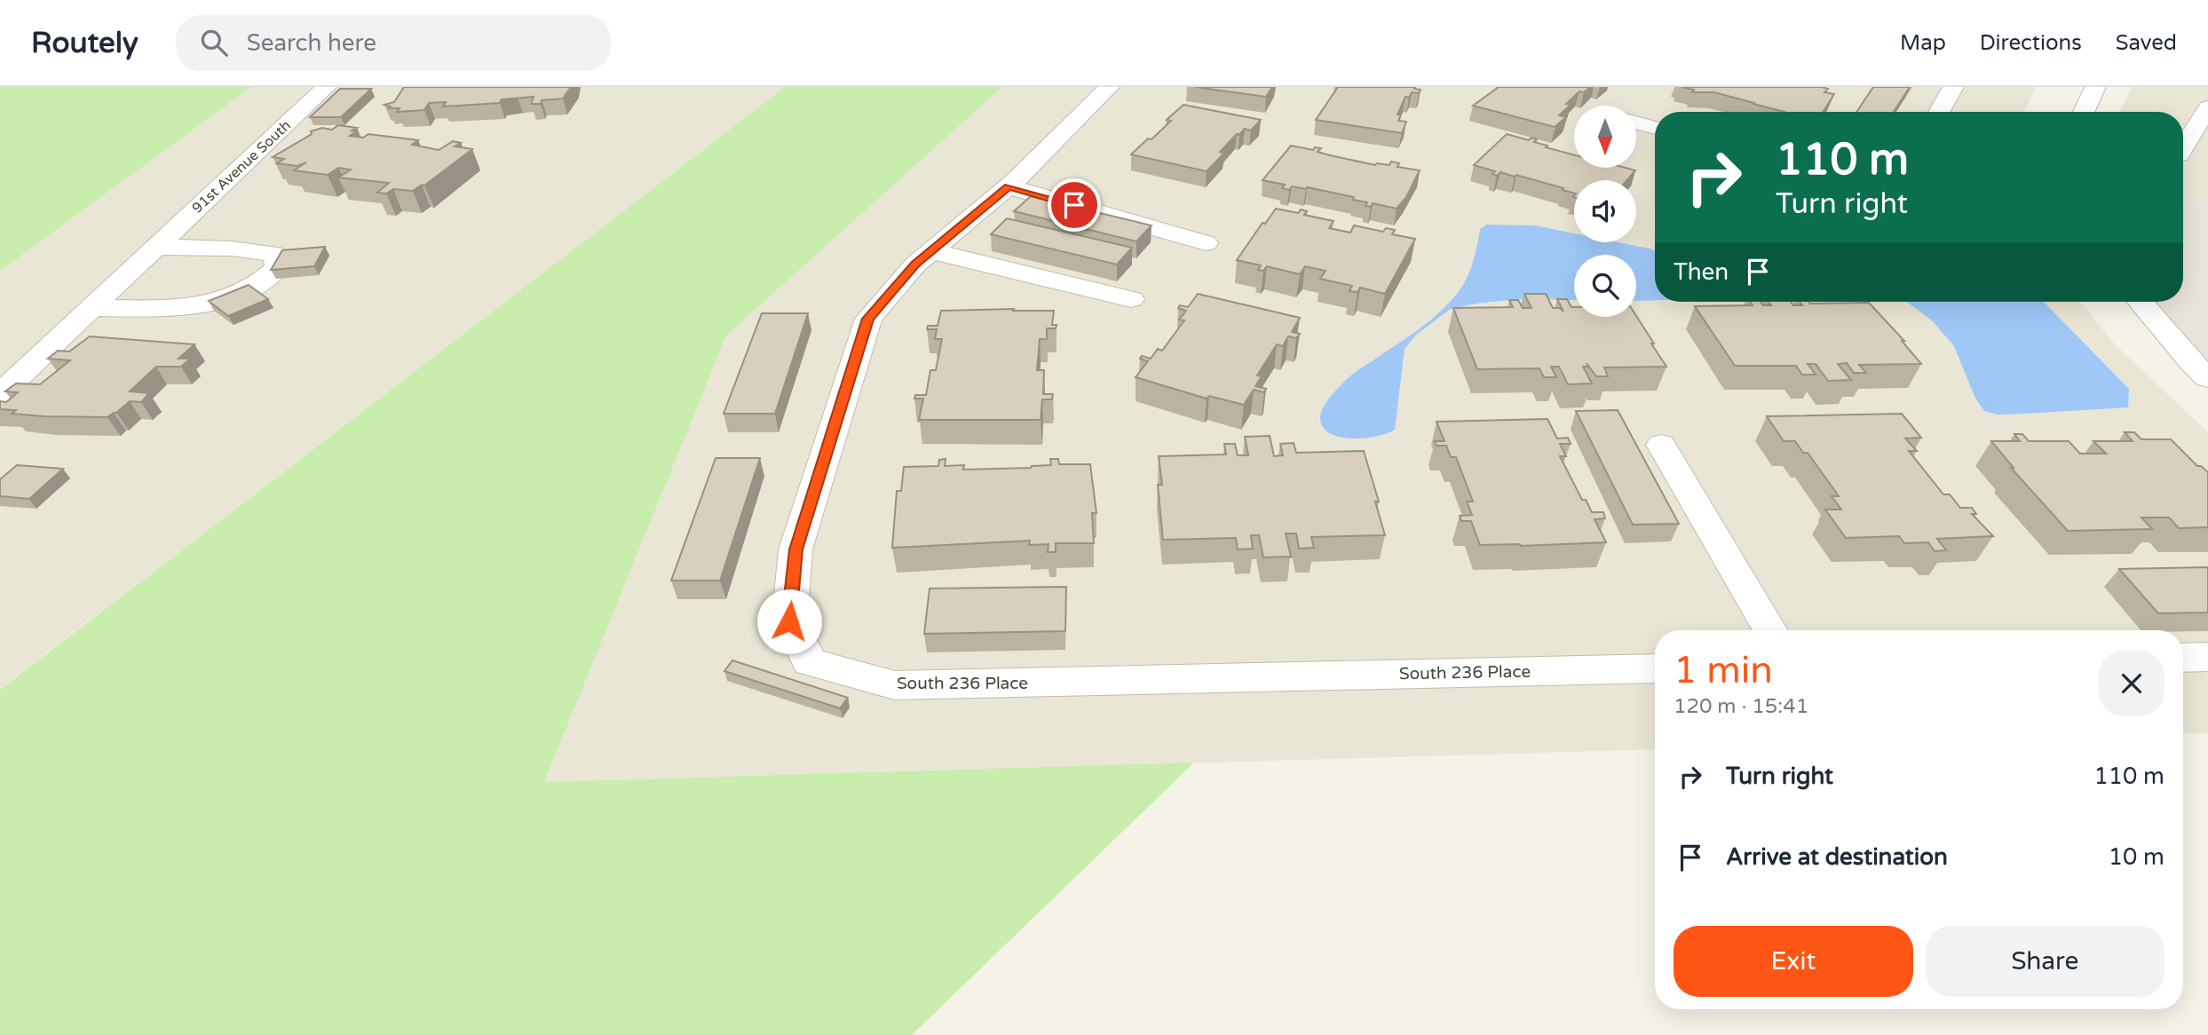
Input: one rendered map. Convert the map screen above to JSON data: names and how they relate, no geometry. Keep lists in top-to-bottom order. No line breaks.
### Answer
{"streets":{"street":["91st Avenue South","South 236 Place"]},"north":"bottom","page":{"header":"Routely","search":"Search here","nav":["Map","Directions","Saved"],"turn":["110 m","Turn right"],"then":"Then","heading":["1 min","120 m · 15:41"],"list":[{"name":"Turn right","value":"110 m"},{"name":"Arrive at destination","value":"10 m"}],"buttons":["Exit","Share"]}}
